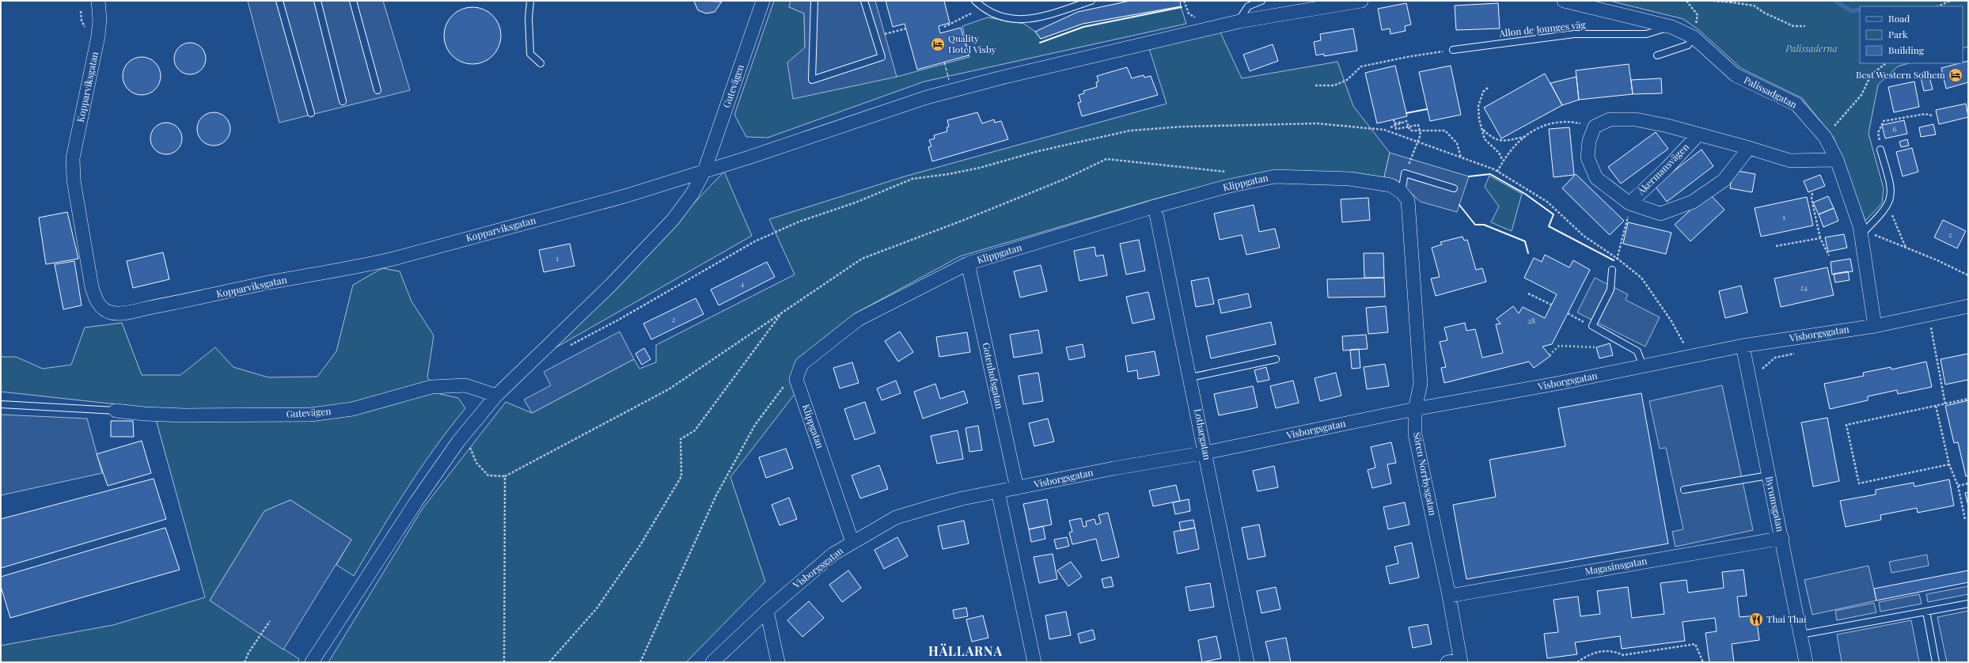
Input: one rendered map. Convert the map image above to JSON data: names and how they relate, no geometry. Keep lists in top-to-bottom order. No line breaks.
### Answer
{"streets":{"street":["Gutevägen","Kopparviksgatan","Palissadgatan","Åkermansvägen","Klippgatan","Visborgsgatan","Gotenhofsgatan","Lothargatan","Sören Norrbysgatan","Byrumsgatan","Magasinsgatan"],"lane":["Allon de Jounges väg"]},"crossings":[["Allon de Jounges väg","Palissadgatan"],["Gutevägen","Kopparviksgatan"],["Palissadgatan","Åkermansvägen"],["Palissadgatan","Visborgsgatan"],["Klippgatan","Visborgsgatan"],["Klippgatan","Gotenhofsgatan"],["Klippgatan","Lothargatan"],["Klippgatan","Sören Norrbysgatan"],["Visborgsgatan","Gotenhofsgatan"],["Visborgsgatan","Lothargatan"],["Visborgsgatan","Sören Norrbysgatan"],["Visborgsgatan","Byrumsgatan"],["Sören Norrbysgatan","Magasinsgatan"],["Byrumsgatan","Magasinsgatan"]],"districts":["HÄLLARNA"],"parks":["Palissaderna"],"places":{"hotel":["Quality Hotel Visby","Best Western Solhem"],"restaurant":["Thai Thai"]},"house_numbers":["6","1","2","1","4","24","2","28"],"legend":["Road","Park","Building"]}
